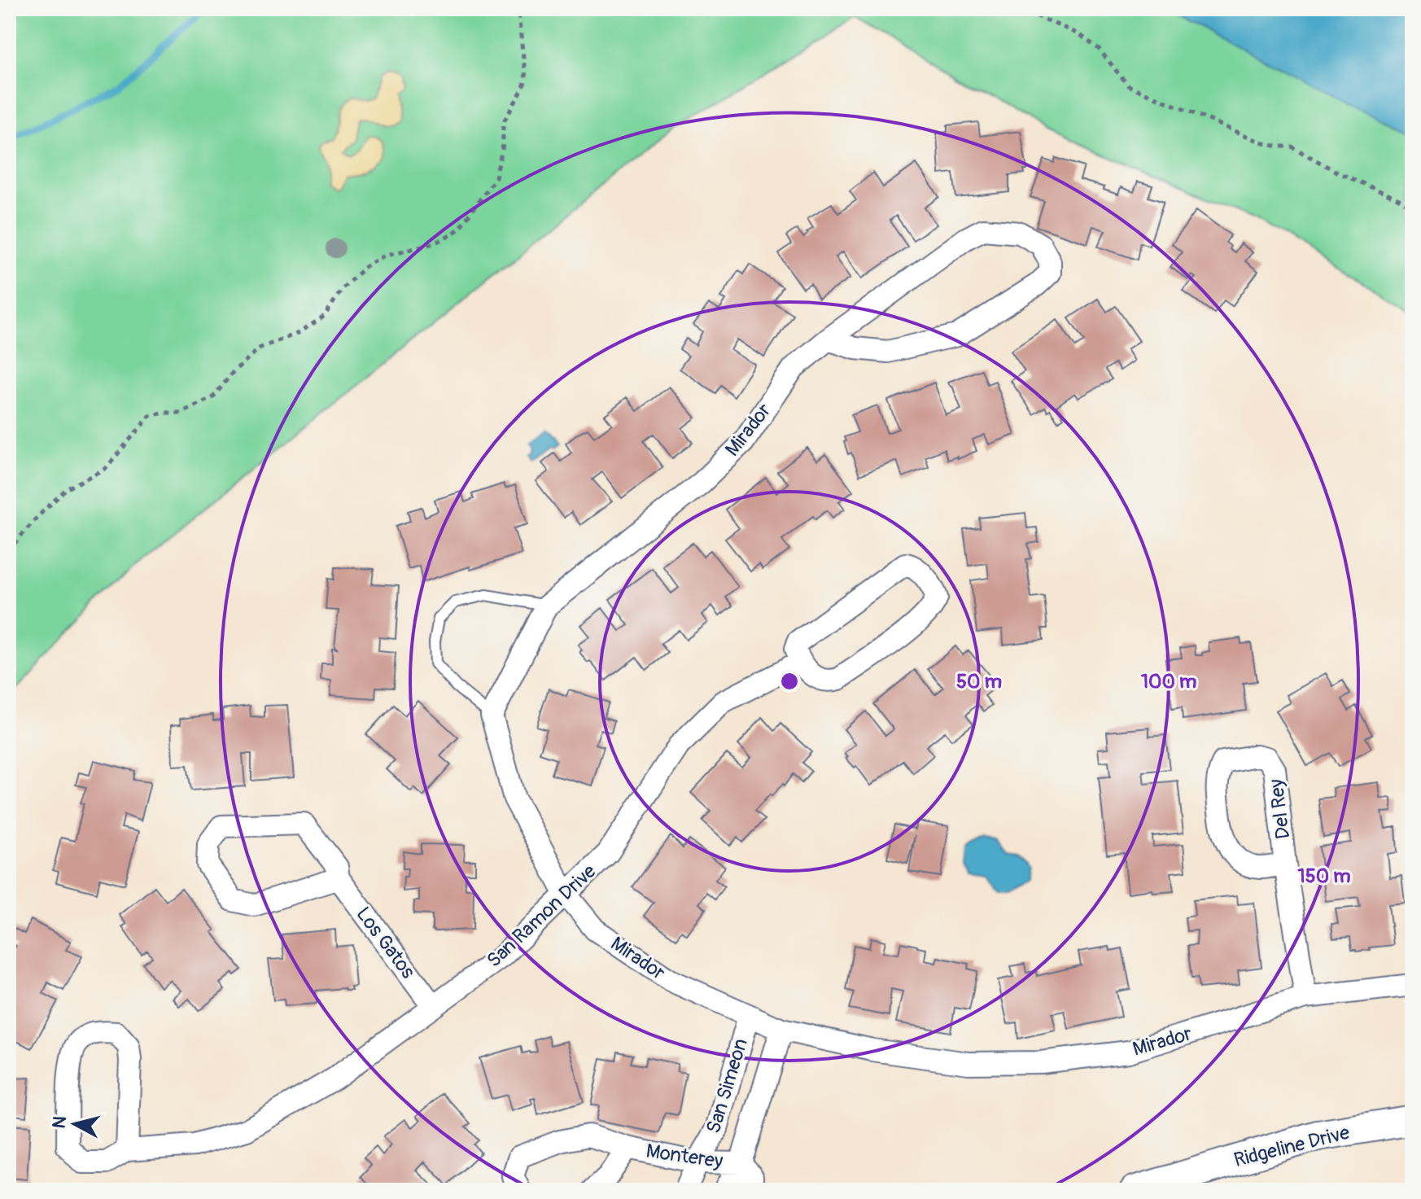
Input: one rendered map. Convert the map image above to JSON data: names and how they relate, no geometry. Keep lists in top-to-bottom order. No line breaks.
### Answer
{"streets":{"street":["Mirador","Del Rey","San Ramon Drive","Los Gatos","San Simeon","Ridgeline Drive","Monterey"]},"crossings":[["Mirador","Del Rey"],["Mirador","San Ramon Drive"],["Mirador","San Simeon"],["San Ramon Drive","Los Gatos"],["San Simeon","Monterey"]],"north":"left","rings":["50 m","100 m","150 m"]}
